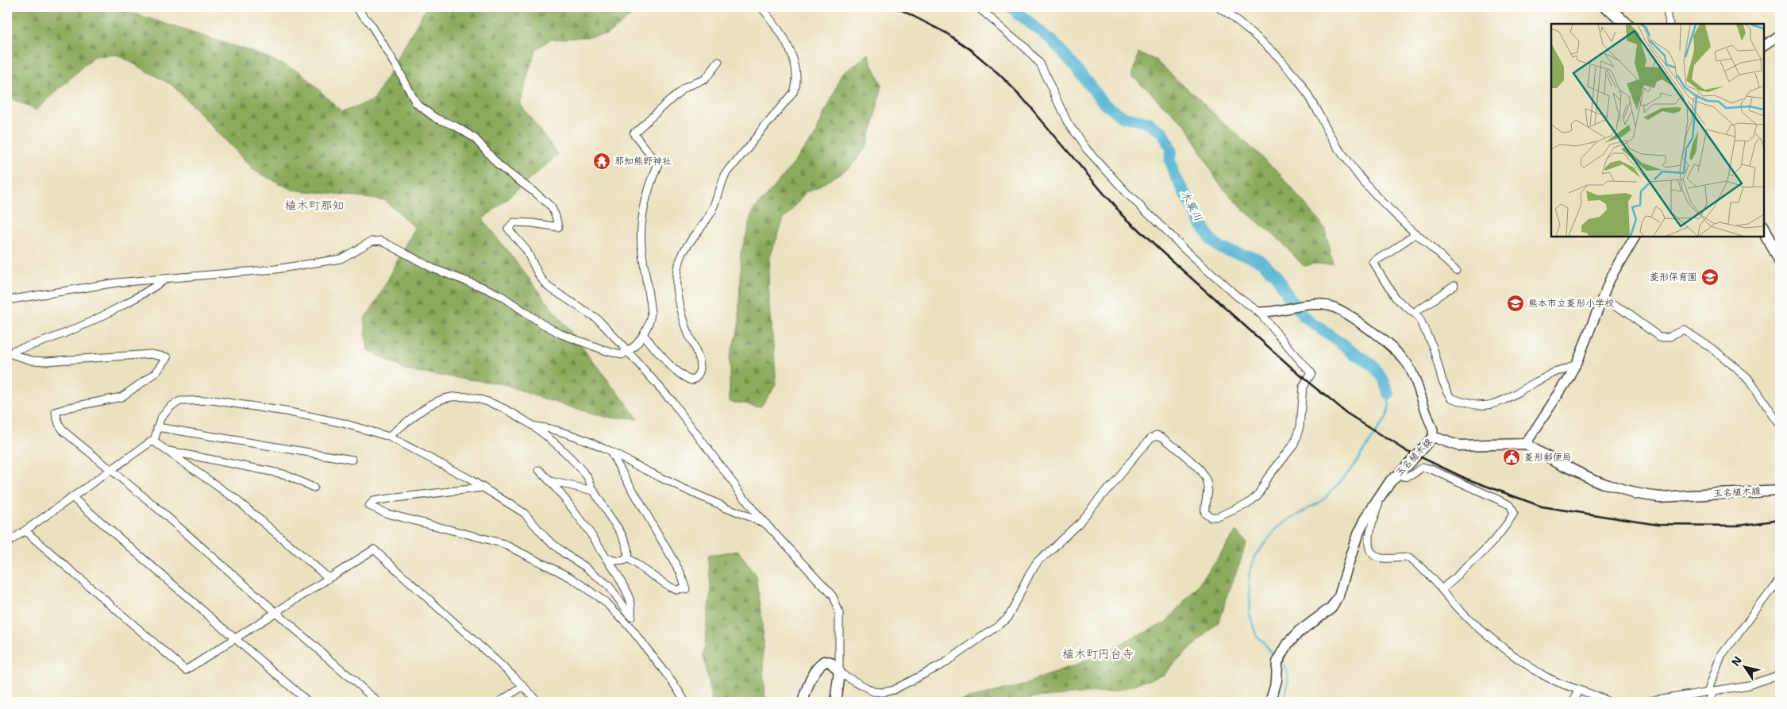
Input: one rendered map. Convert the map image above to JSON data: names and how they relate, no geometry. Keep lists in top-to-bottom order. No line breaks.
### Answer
{"streets":{"main road":["玉名植木線"]},"districts":["植木町那知","植木町円台寺"],"water":["木葉川"],"places":{"temple":["那知熊野神社"],"school or university":["菱形保育園","熊本市立菱形小学校"],"public building":["菱形郵便局"]},"north":"top left"}
